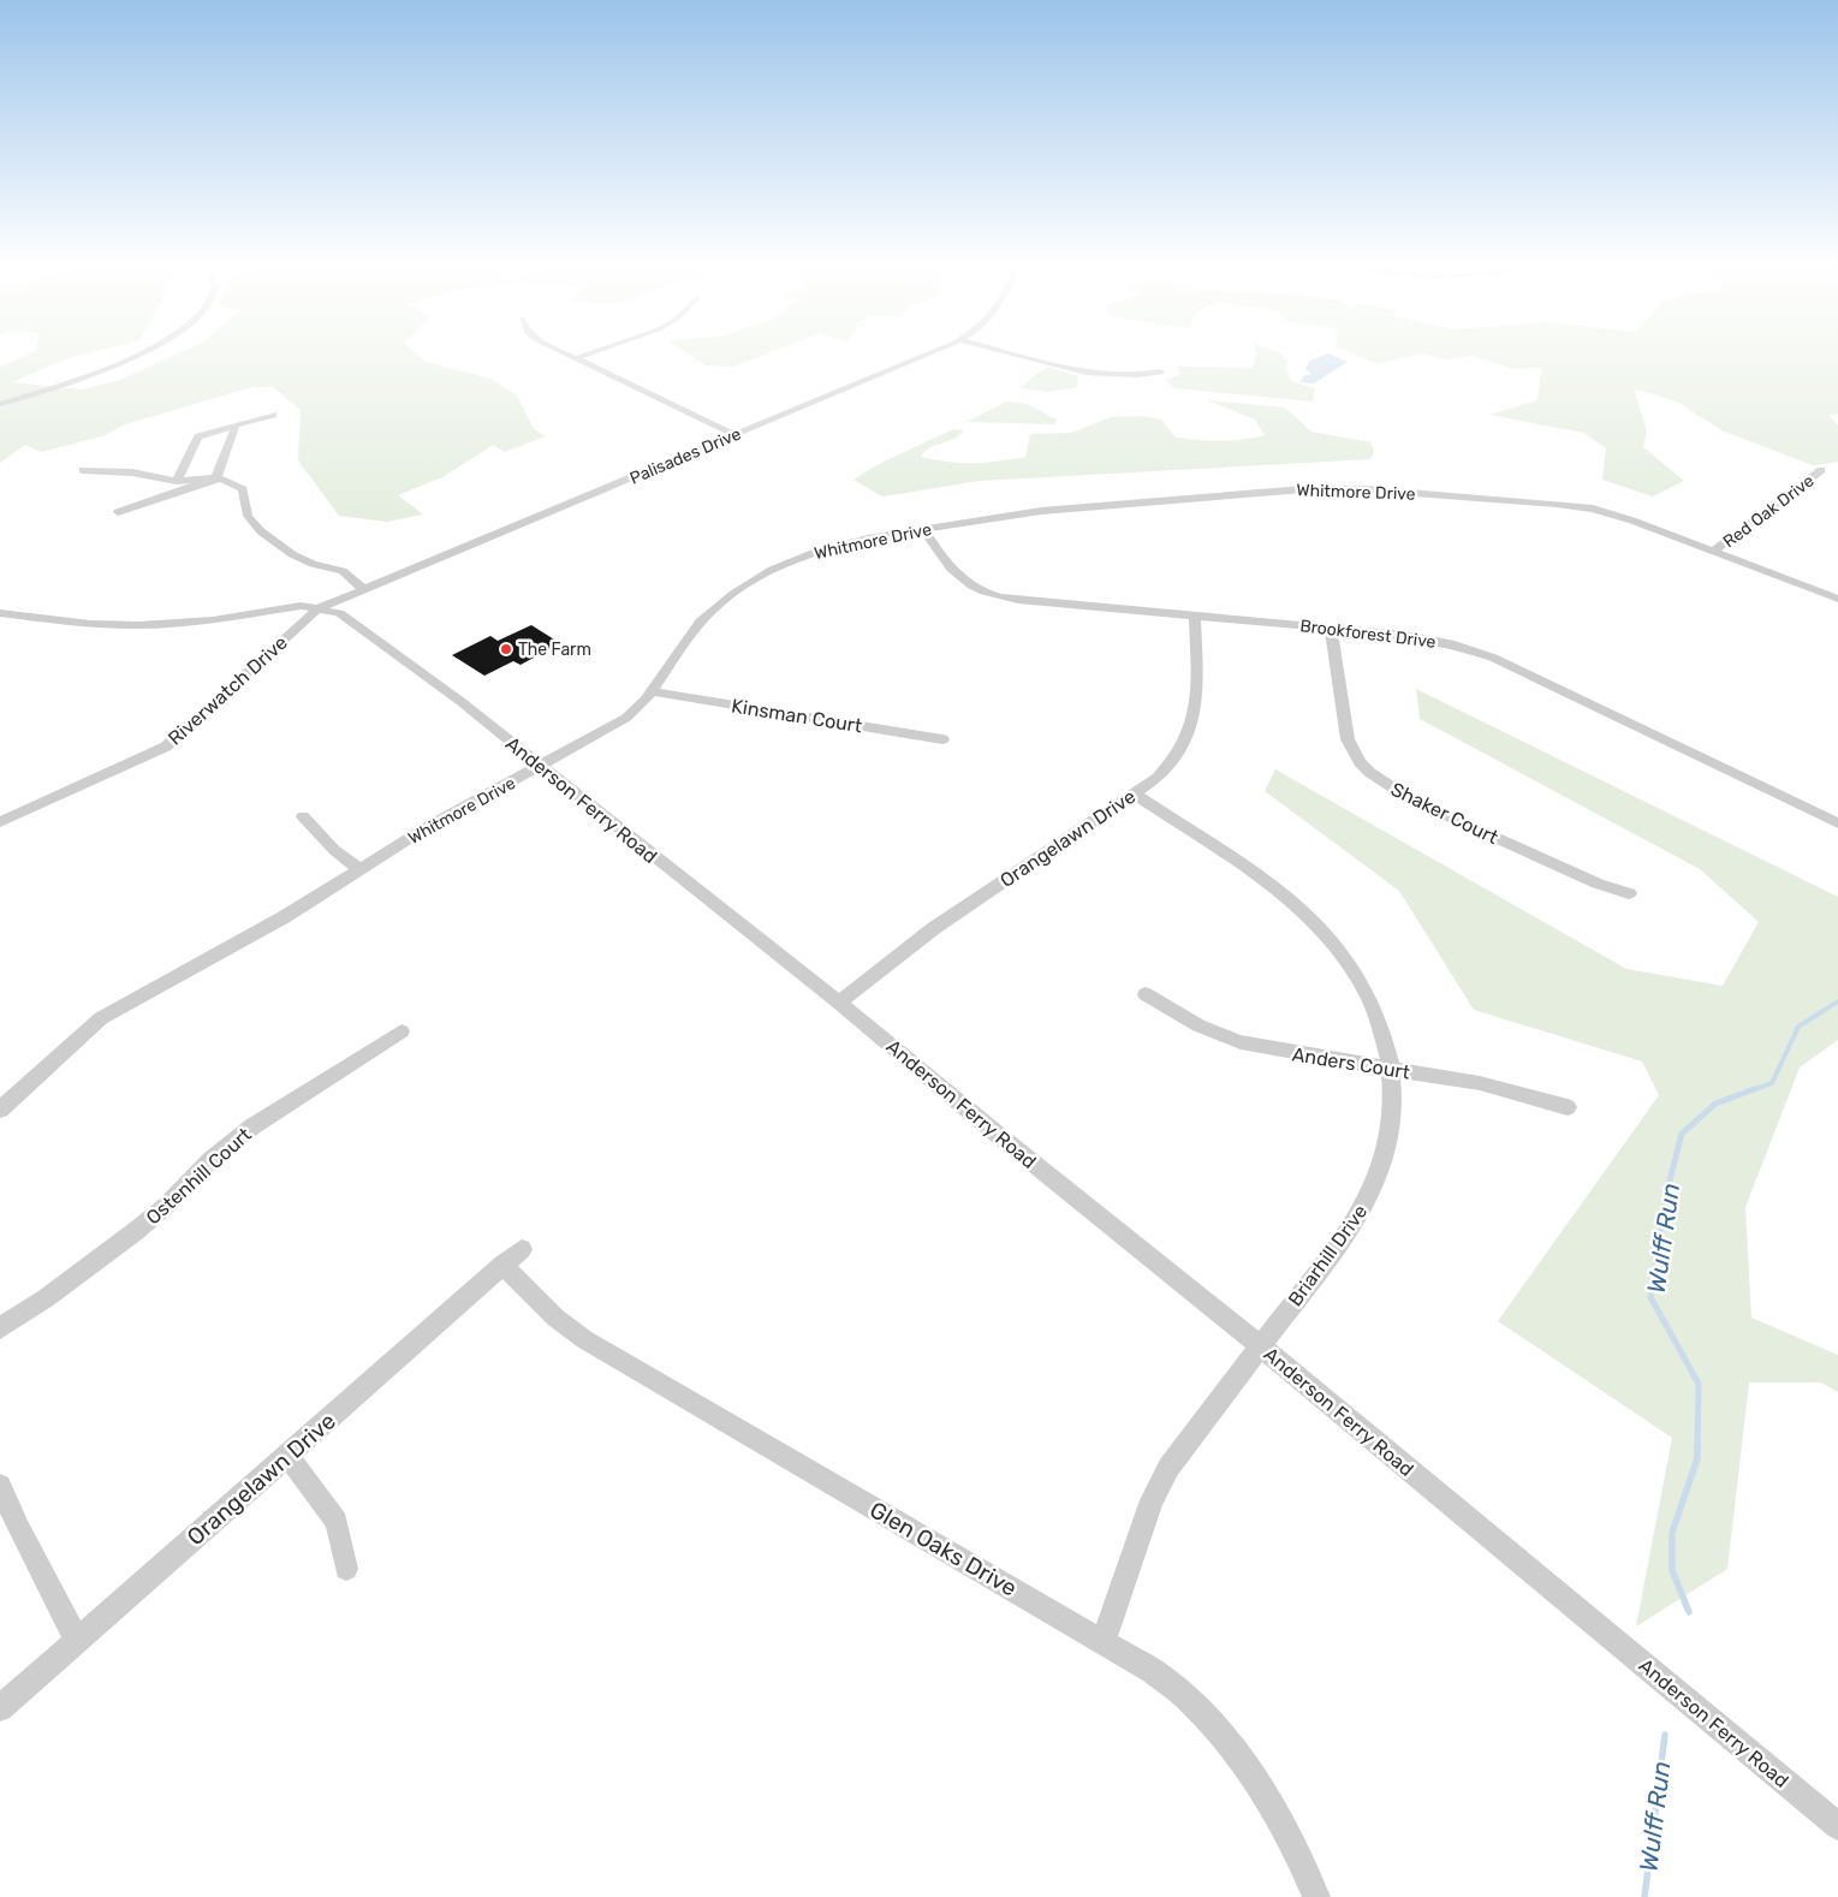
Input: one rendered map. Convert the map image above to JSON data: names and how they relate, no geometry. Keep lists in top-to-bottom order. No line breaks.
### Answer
{"streets":{"street":["Palisades Drive","Whitmore Drive","Red Oak Drive","Brookforest Drive","Riverwatch Drive","Kinsman Court","Anderson Ferry Road","Shaker Court","Orangelawn Drive","Anders Court","Ostenhill Court","Briarhill Drive","Glen Oaks Drive"]},"crossings":[["Palisades Drive","Riverwatch Drive"],["Palisades Drive","Anderson Ferry Road"],["Whitmore Drive","Red Oak Drive"],["Whitmore Drive","Brookforest Drive"],["Whitmore Drive","Kinsman Court"],["Whitmore Drive","Anderson Ferry Road"],["Brookforest Drive","Shaker Court"],["Brookforest Drive","Orangelawn Drive"],["Riverwatch Drive","Anderson Ferry Road"],["Anderson Ferry Road","Orangelawn Drive"],["Anderson Ferry Road","Briarhill Drive"],["Orangelawn Drive","Briarhill Drive"],["Orangelawn Drive","Glen Oaks Drive"],["Anders Court","Briarhill Drive"],["Briarhill Drive","Glen Oaks Drive"]],"water":["Wulff Run"],"places":["The Farm"]}
